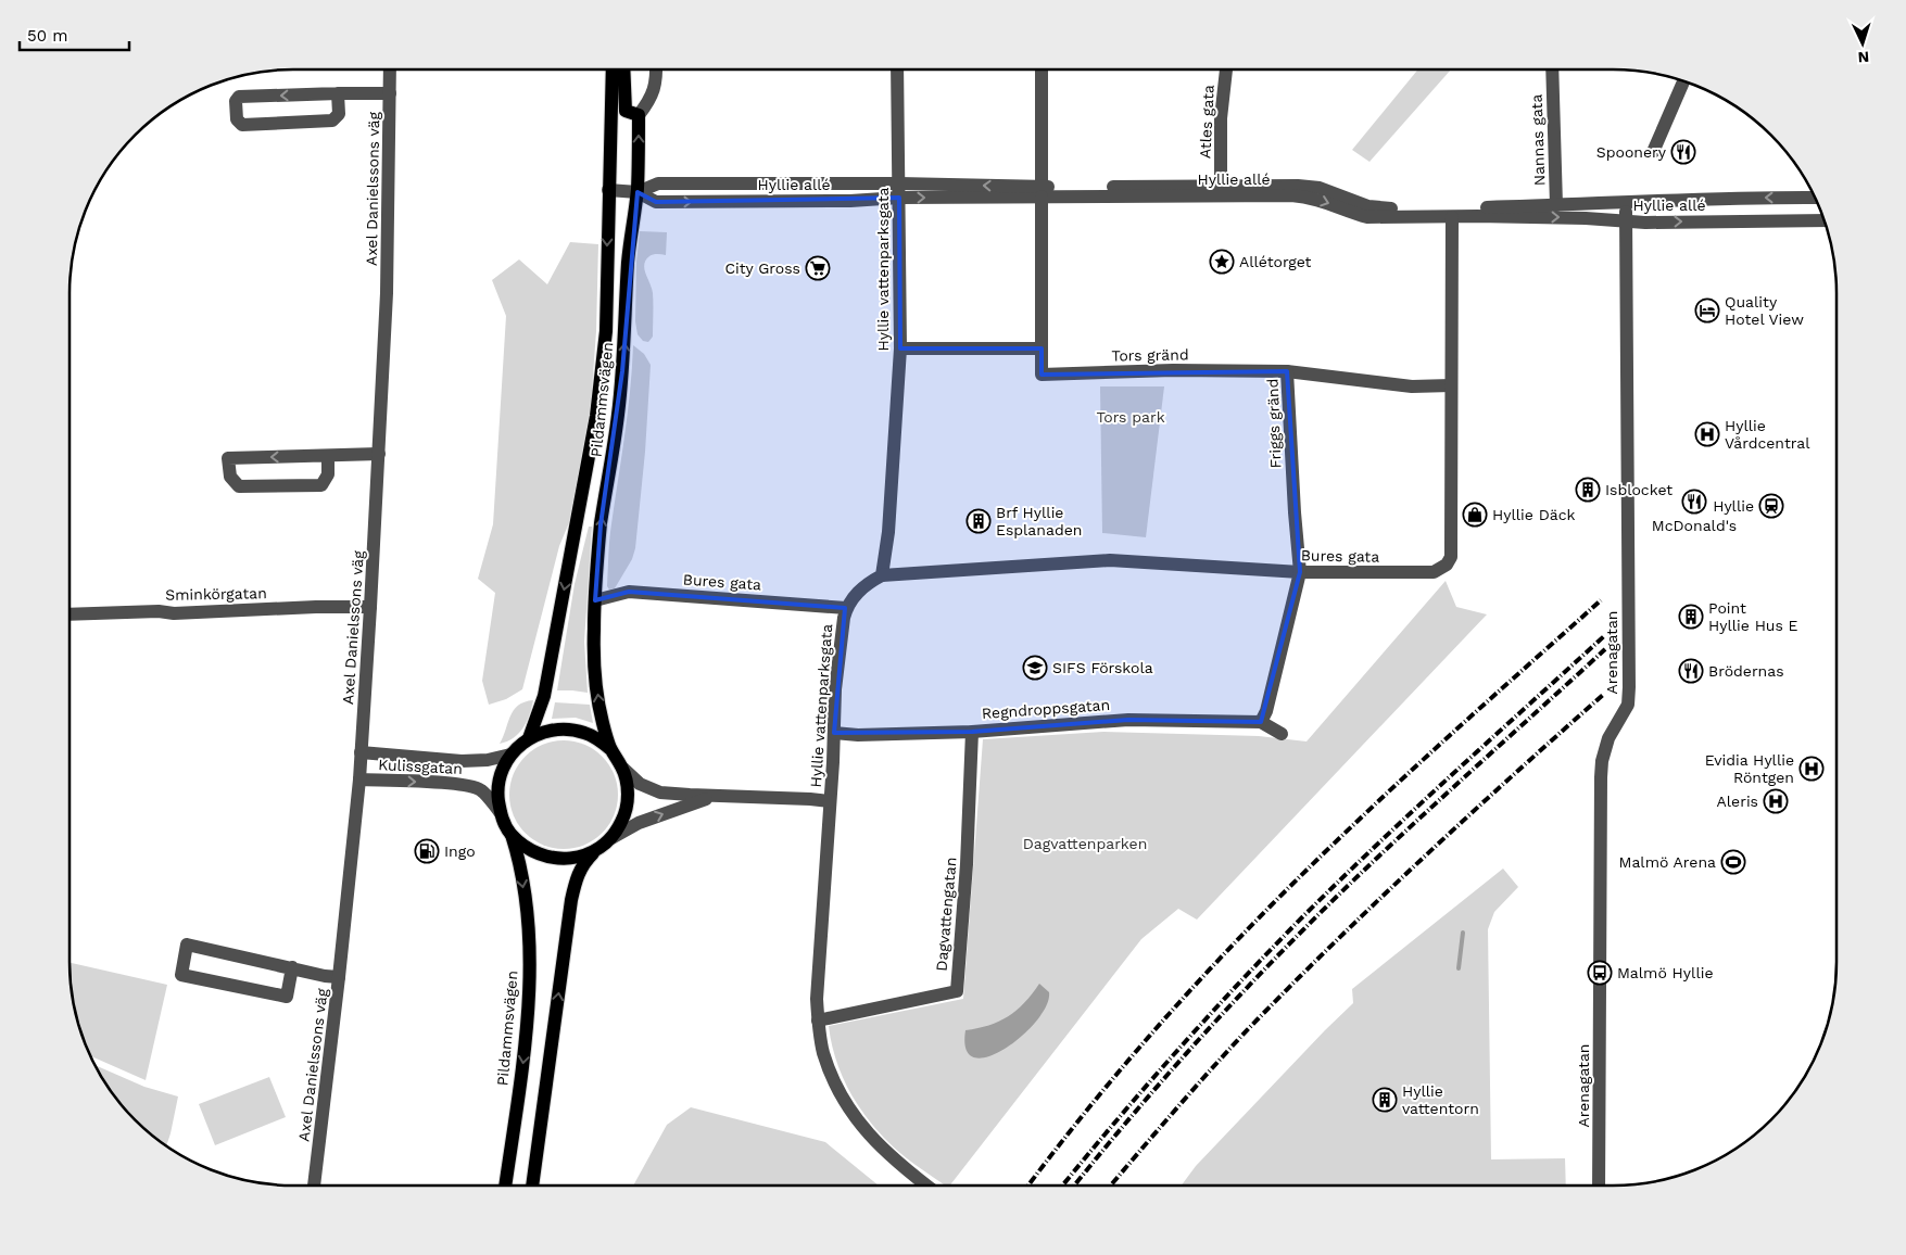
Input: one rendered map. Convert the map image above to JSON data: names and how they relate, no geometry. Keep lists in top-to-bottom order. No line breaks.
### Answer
{"streets":{"main road":["Pildammsvägen"],"street":["Atles gata","Nannas gata","Hyllie allé","Axel Danielssons väg","Hyllie vattenparksgata","Tors gränd","Friggs gränd","Bures gata","Sminkörgatan","Arenagatan","Regndroppsgatan","Kulissgatan","Dagvattengatan"]},"crossings":[["Atles gata","Hyllie allé"],["Nannas gata","Hyllie allé"],["Hyllie allé","Hyllie vattenparksgata"],["Hyllie allé","Tors gränd"],["Hyllie allé","Pildammsvägen"],["Hyllie allé","Bures gata"],["Hyllie allé","Arenagatan"],["Axel Danielssons väg","Sminkörgatan"],["Axel Danielssons väg","Kulissgatan"],["Hyllie vattenparksgata","Bures gata"],["Hyllie vattenparksgata","Regndroppsgatan"],["Hyllie vattenparksgata","Dagvattengatan"],["Tors gränd","Friggs gränd"],["Pildammsvägen","Bures gata"],["Pildammsvägen","Kulissgatan"],["Friggs gränd","Bures gata"],["Regndroppsgatan","Dagvattengatan"]],"parks":["Tors park","Dagvattenparken"],"places":{"restaurant":["Spoonery","McDonald's","Brödernas"],"place":["Allétorget"],"supermarket":["City Gross"],"hotel":["Quality Hotel View"],"hospital":["Hyllie Vårdcentral","Evidia Hyllie Röntgen","Aleris"],"building":["Isblocket","Brf Hyllie Esplanaden","Point Hyllie Hus E","Hyllie vattentorn"],"station":["Hyllie"],"shop":["Hyllie Däck"],"school or university":["SIFS Förskola"],"fuel station":["Ingo"],"sports":["Malmö Arena"],"bus stop":["Malmö Hyllie"]},"scale_bar":"50 m","north":"bottom"}
